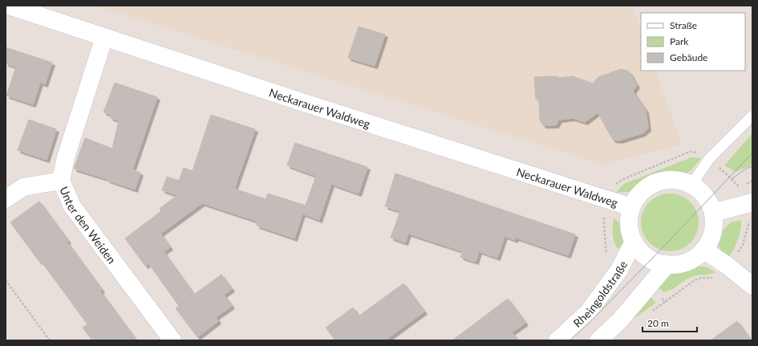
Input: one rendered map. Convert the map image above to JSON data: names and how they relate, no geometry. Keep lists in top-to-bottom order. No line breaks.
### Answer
{"streets":{"street":["Neckarauer Waldweg","Unter den Weiden","Rheingoldstraße"]},"crossings":[["Neckarauer Waldweg","Unter den Weiden"],["Neckarauer Waldweg","Rheingoldstraße"]],"legend":["Straße","Park","Gebäude"],"scale_bar":"20 m"}
